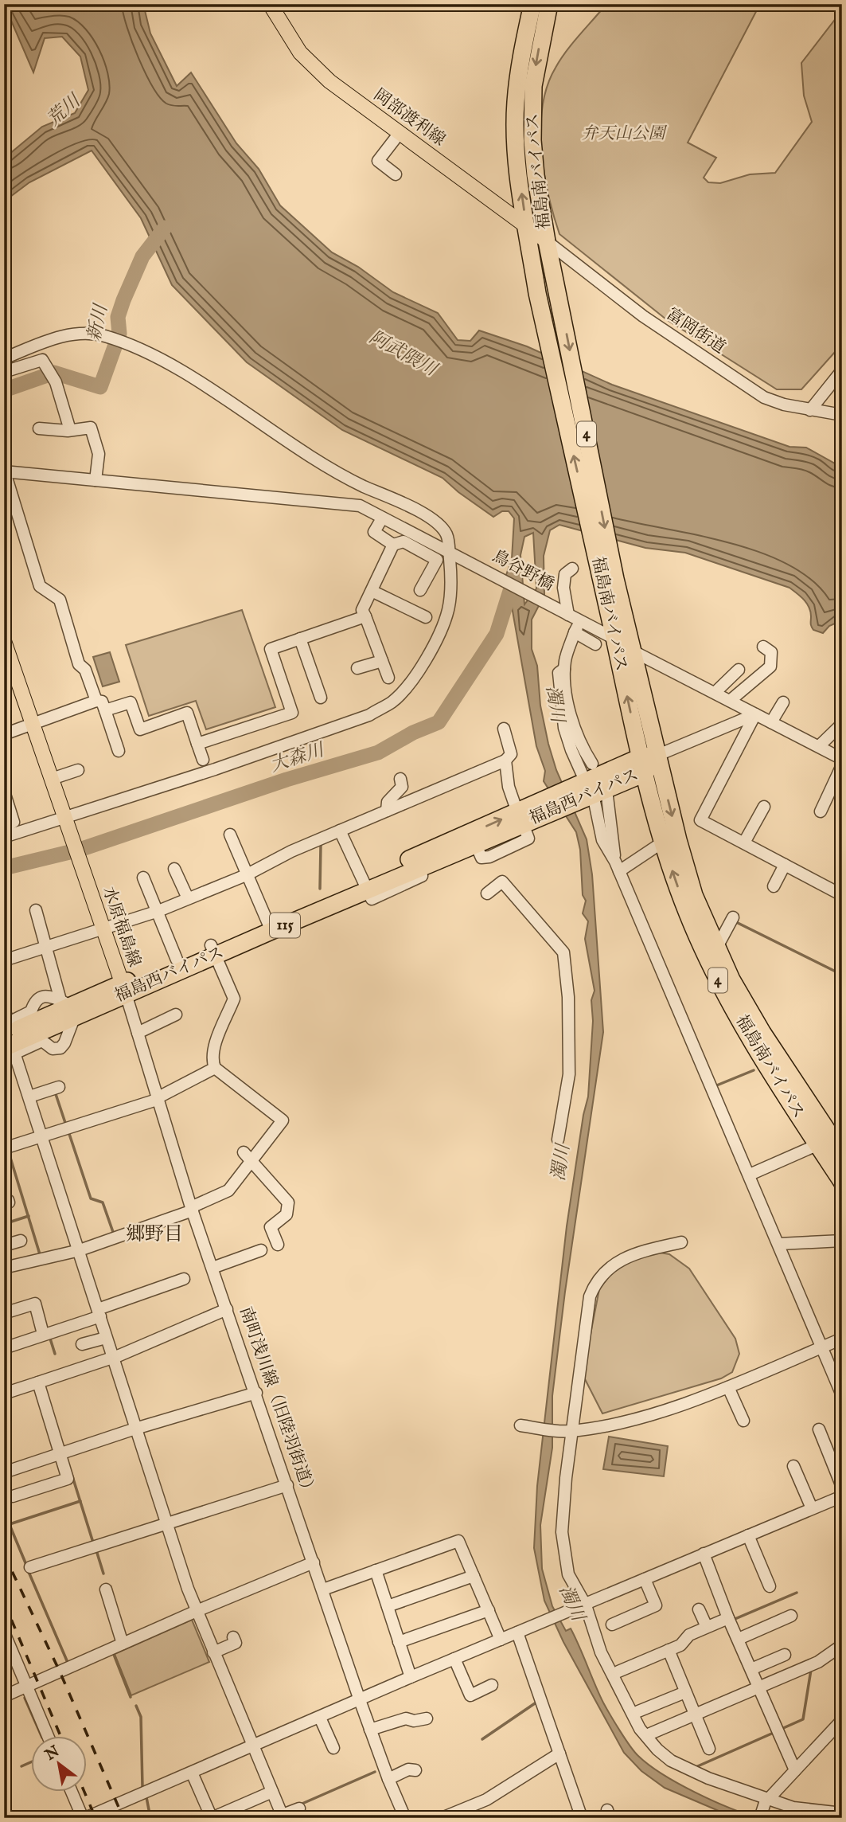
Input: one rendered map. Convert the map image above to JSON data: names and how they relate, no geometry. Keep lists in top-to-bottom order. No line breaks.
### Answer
{"streets":{"highway":["福島南バイパス","4","福島西バイパス","115"],"main road":["岡部渡利線","水原福島線"],"street":["富岡街道","鳥谷野橋","南町浅川線（旧陸羽街道）"]},"crossings":[["岡部渡利線","福島南バイパス"],["岡部渡利線","富岡街道"],["福島南バイパス","富岡街道"],["福島南バイパス","鳥谷野橋"],["福島南バイパス","福島西バイパス"],["福島西バイパス","水原福島線"],["福島西バイパス","南町浅川線（旧陸羽街道）"],["水原福島線","南町浅川線（旧陸羽街道）"]],"districts":["郷野目"],"water":["荒川","新川","阿武隈川","濁川","大森川"],"parks":["弁天山公園"],"north":"top left"}
